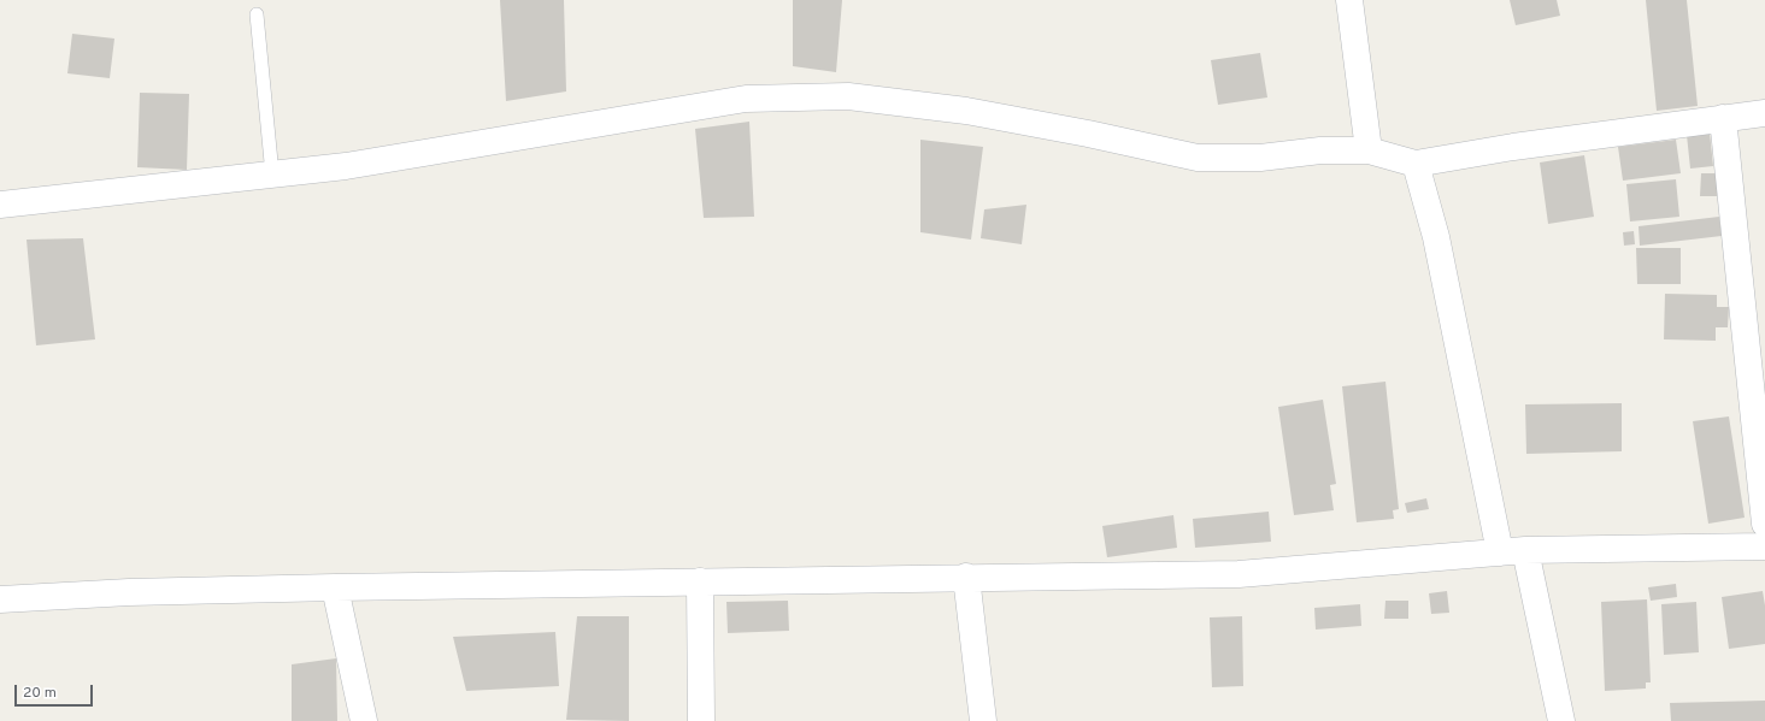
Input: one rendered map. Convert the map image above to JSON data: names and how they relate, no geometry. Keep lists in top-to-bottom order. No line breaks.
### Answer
{"scale_bar":"20 m"}
